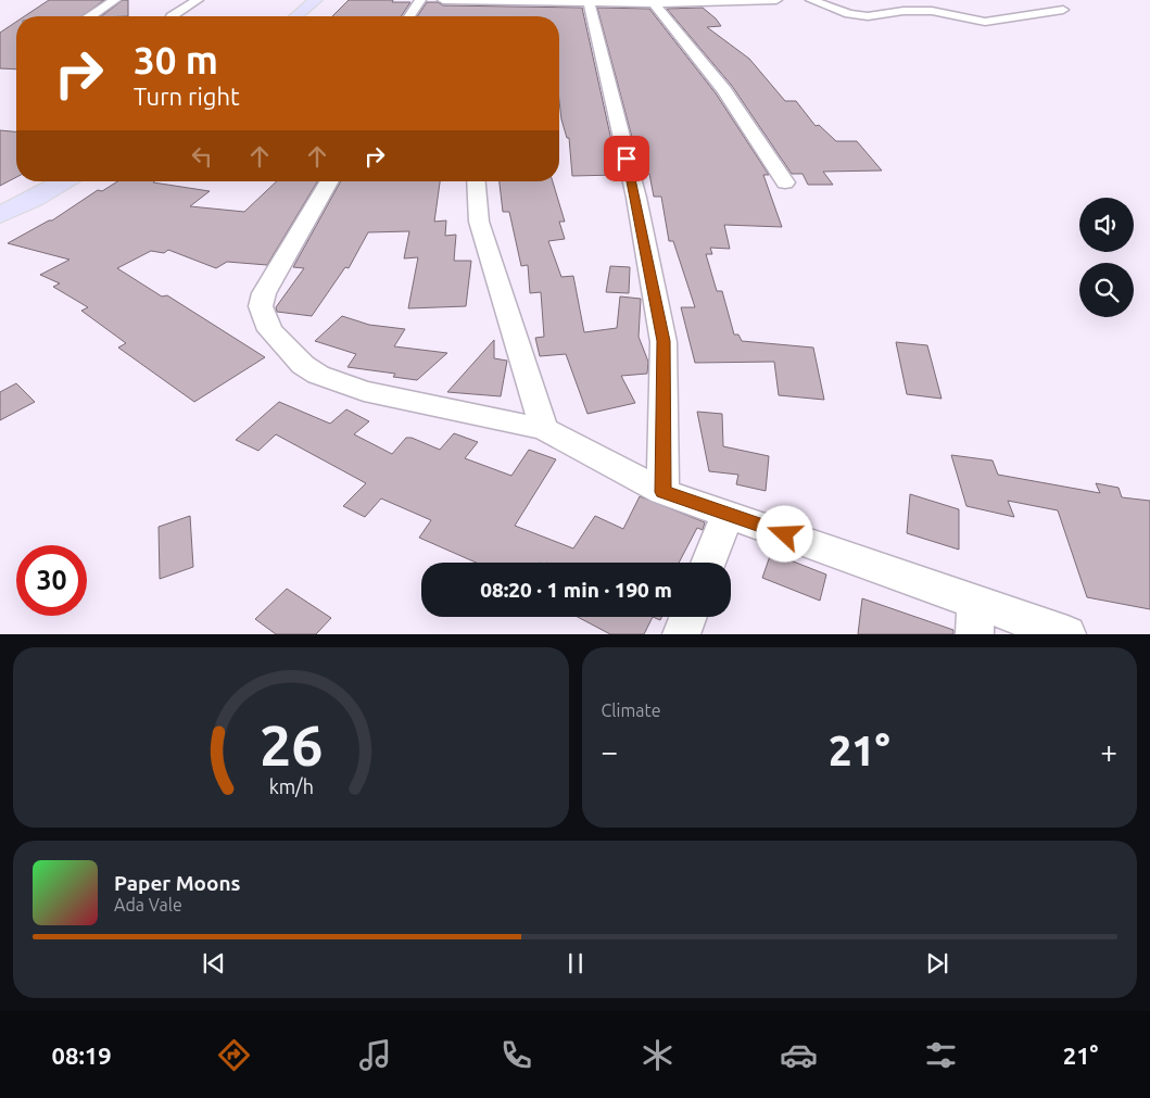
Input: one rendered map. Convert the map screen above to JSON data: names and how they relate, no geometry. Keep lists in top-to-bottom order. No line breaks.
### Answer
{"page":{"turn":["30 m","Turn right"],"limit":"30","trip":"08:20 · 1 min · 190 m","tile":"Climate","heat":["−","21°","+"],"song":["Paper Moons","Ada Vale"],"tabs":["08:19","21°"],"gauge":["26","km/h"]}}
